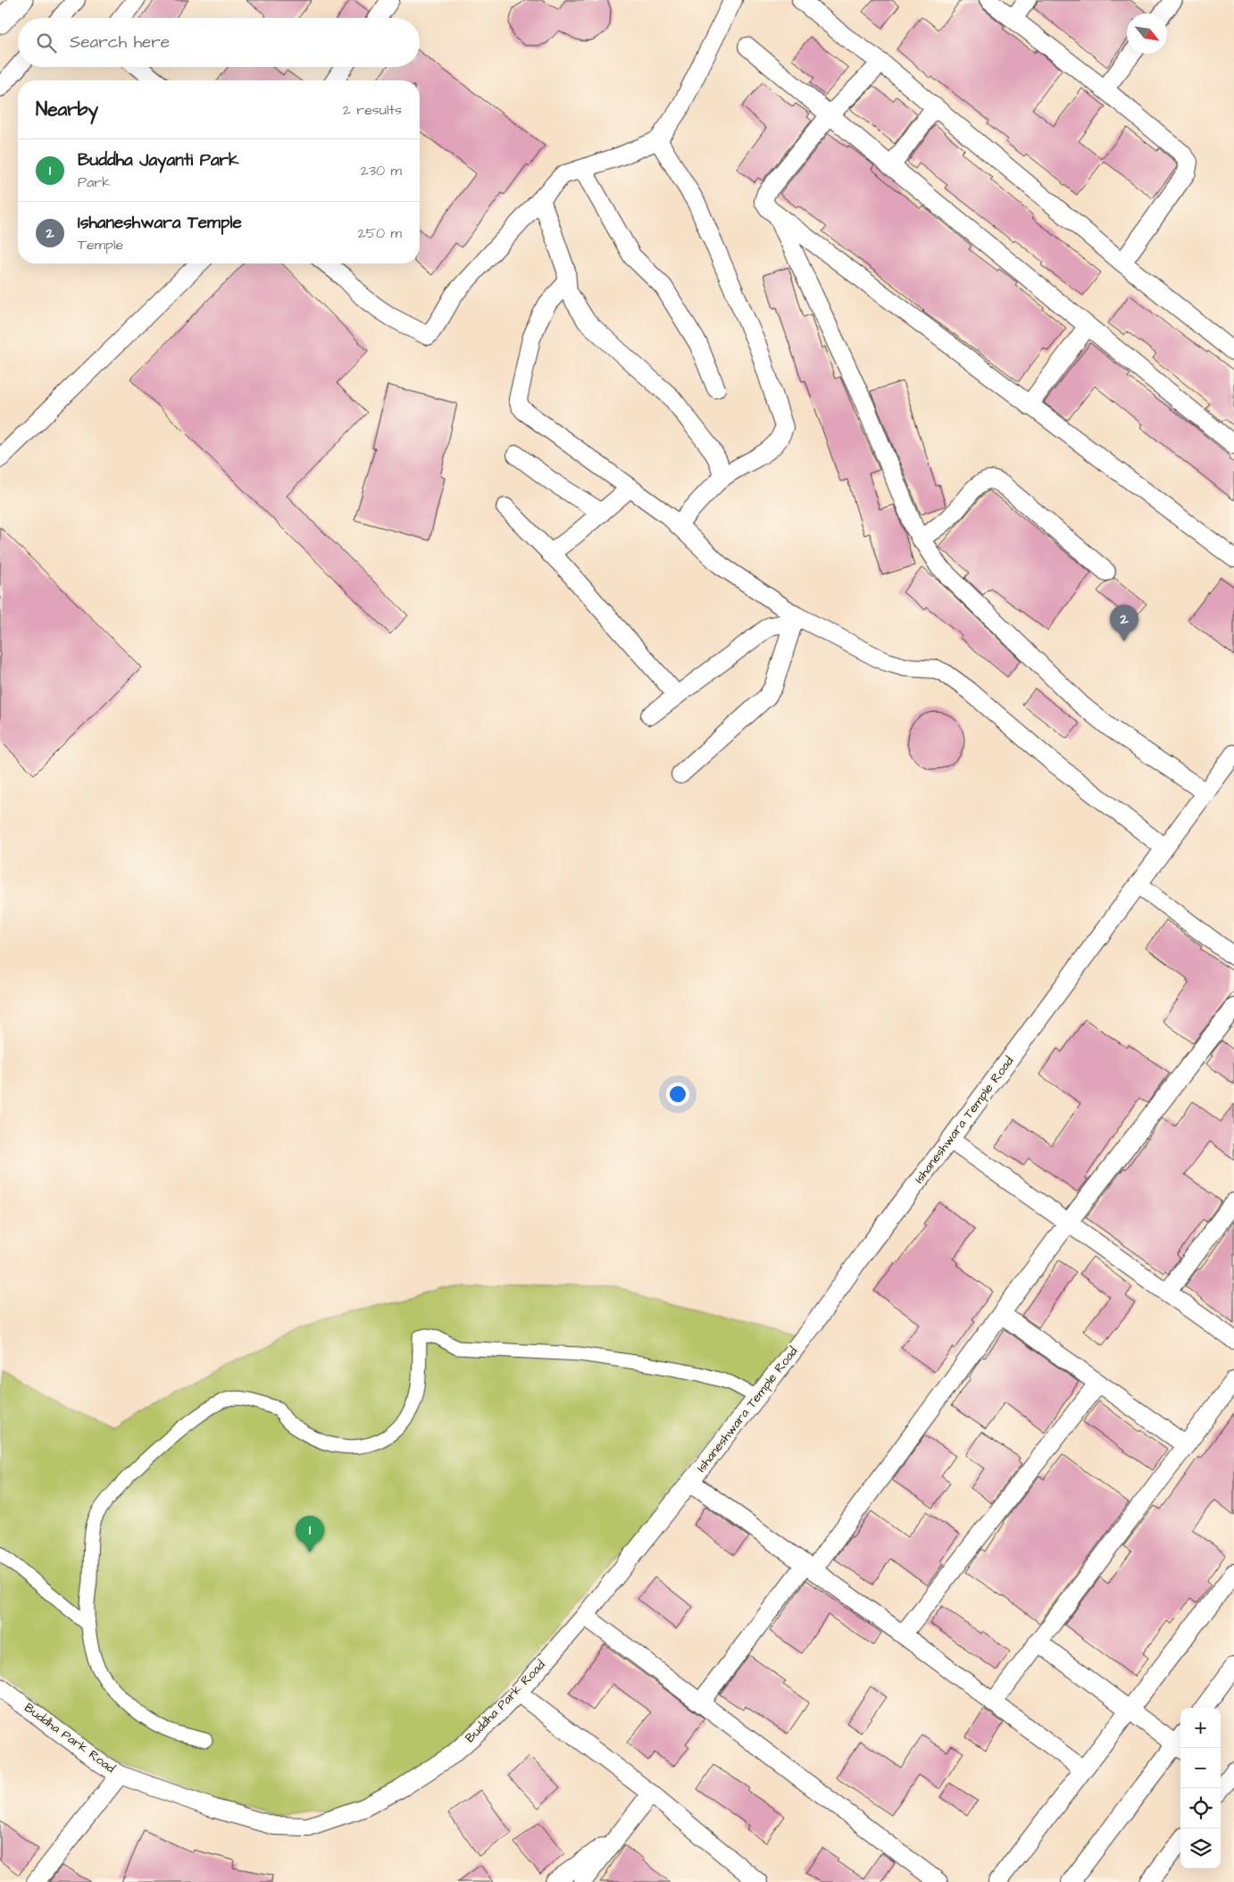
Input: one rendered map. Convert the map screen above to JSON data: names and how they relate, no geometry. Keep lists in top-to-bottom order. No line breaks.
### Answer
{"streets":{"street":["Ishaneshwara Temple Road","Buddha Park Road"]},"crossings":[["Ishaneshwara Temple Road","Buddha Park Road"]],"north":"bottom right","page":{"search":"Search here","heading":["Nearby","2 results"],"list":[{"mark":"1","name":"Buddha Jayanti Park","note":"Park","value":"230 m"},{"mark":"2","name":"Ishaneshwara Temple","note":"Temple","value":"250 m"}],"pins":["2","1"],"map_buttons":["+","−"]}}
